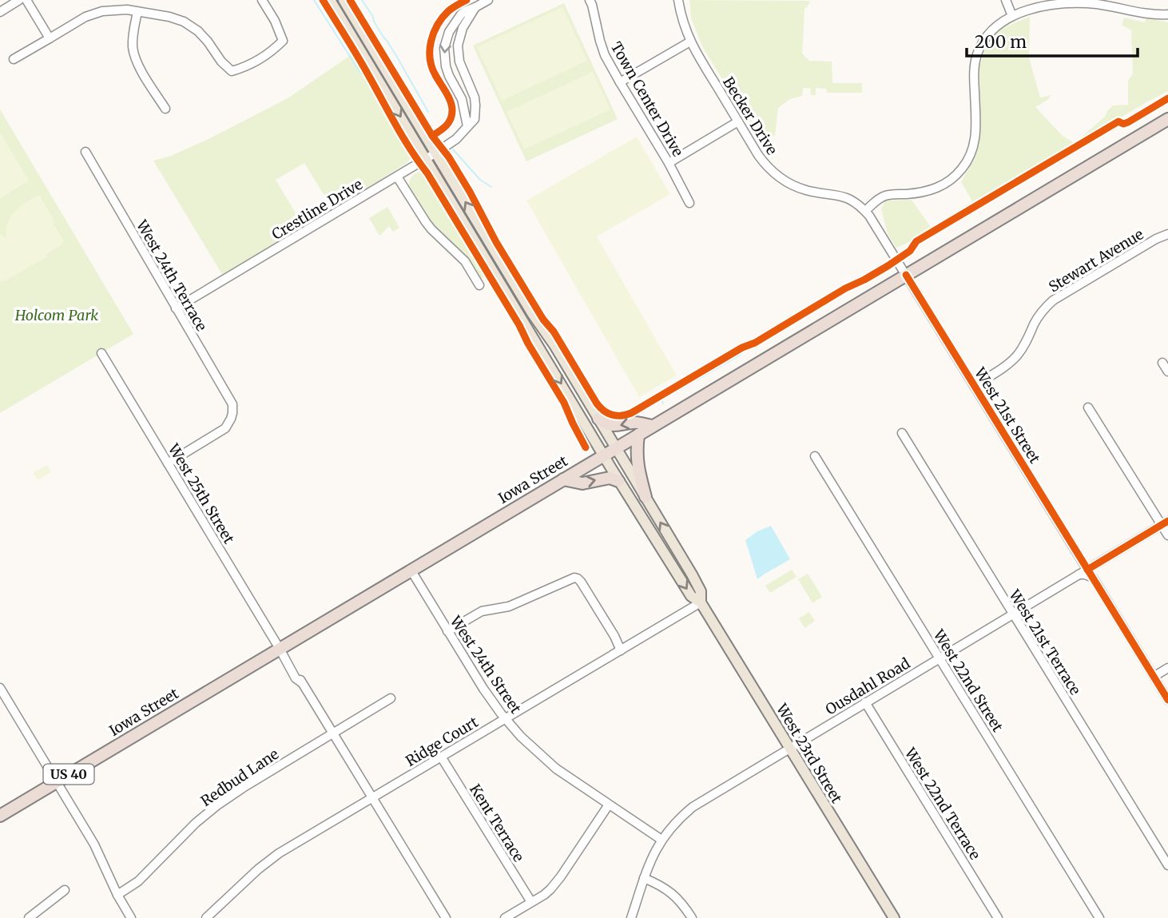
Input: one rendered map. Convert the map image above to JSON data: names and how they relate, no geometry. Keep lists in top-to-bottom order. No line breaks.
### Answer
{"streets":{"highway":["Iowa Street","US 40"],"main road":["West 23rd Street"],"street":["Town Center Drive","Becker Drive","Crestline Drive","Stewart Avenue","West 24th Terrace","West 21st Street","West 25th Street","West 21st Terrace","West 24th Street","West 22nd Street","Ousdahl Road","Ridge Court","Redbud Lane","West 22nd Terrace","Kent Terrace"]},"crossings":[["Becker Drive","West 21st Street"],["Becker Drive","Iowa Street"],["Crestline Drive","West 24th Terrace"],["Crestline Drive","West 23rd Street"],["Stewart Avenue","West 21st Street"],["West 24th Terrace","West 25th Street"],["West 21st Street","Iowa Street"],["West 21st Street","Ousdahl Road"],["Iowa Street","West 25th Street"],["Iowa Street","West 24th Street"],["Iowa Street","West 23rd Street"],["West 25th Street","Ridge Court"],["West 25th Street","Redbud Lane"],["West 21st Terrace","Ousdahl Road"],["West 24th Street","Ousdahl Road"],["West 24th Street","Ridge Court"],["West 22nd Street","Ousdahl Road"],["Ousdahl Road","West 23rd Street"],["Ousdahl Road","West 22nd Terrace"],["Ridge Court","West 23rd Street"],["Ridge Court","Kent Terrace"]],"parks":["Holcom Park"],"scale_bar":"200 m"}
